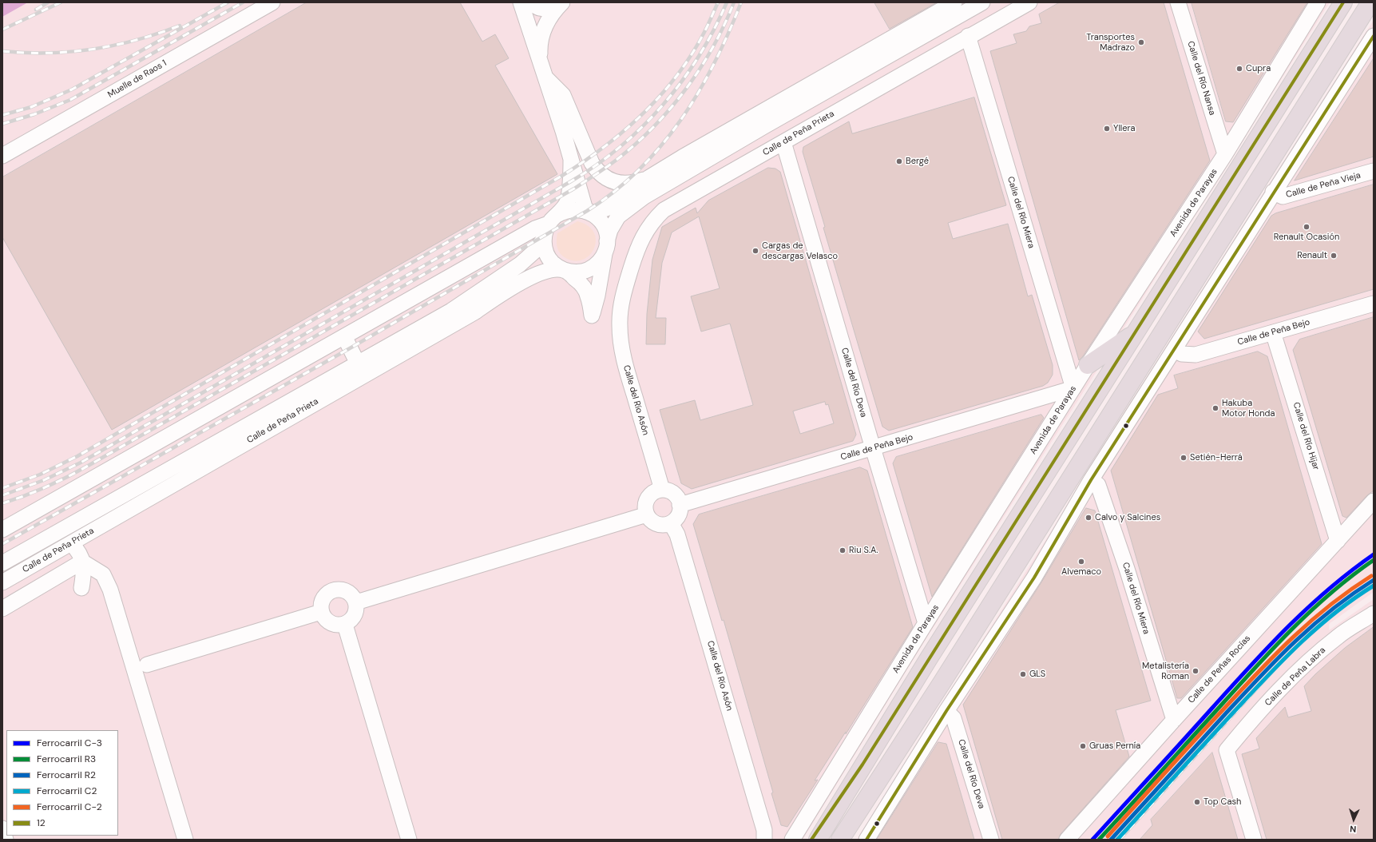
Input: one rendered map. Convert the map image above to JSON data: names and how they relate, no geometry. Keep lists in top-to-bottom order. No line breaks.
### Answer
{"streets":{"street":["Calle del Río Nansa","Muelle de Raos 1","Calle de Peña Prieta","Calle de Peña Vieja","Avenida de Parayas","Calle del Río Miera","Calle de Peña Bejo","Calle del Río Deva","Calle del Río Asón","Calle del Río Hijar","Calle de Peñas Rocías","Calle de Peña Labra"]},"crossings":[["Calle del Río Nansa","Avenida de Parayas"],["Calle de Peña Prieta","Calle del Río Miera"],["Calle de Peña Prieta","Calle del Río Deva"],["Calle de Peña Prieta","Calle del Río Asón"],["Avenida de Parayas","Calle del Río Miera"],["Avenida de Parayas","Calle de Peña Bejo"],["Avenida de Parayas","Calle del Río Deva"],["Calle del Río Miera","Calle de Peña Bejo"],["Calle del Río Miera","Calle de Peñas Rocías"],["Calle de Peña Bejo","Calle del Río Deva"],["Calle de Peña Bejo","Calle del Río Asón"],["Calle de Peña Bejo","Calle del Río Hijar"],["Calle del Río Hijar","Calle de Peñas Rocías"]],"places":["Transportes Madrazo","Cupra","Yllera","Bergé","Renault Ocasión","Cargas de descargas Velasco","Renault","Hakuba Motor Honda","Setién-Herrá","Calvo y Salcines","Riu S.A.","Alvemaco","Metalistería Roman","GLS","Gruas Pernía","Top Cash"],"lines":["transit line 12","rail line C-3","rail line R3","rail line C-2","rail line R2","rail line C2"],"legend":["Ferrocarril C-3","Ferrocarril R3","Ferrocarril R2","Ferrocarril C2","Ferrocarril C-2","12"],"north":"bottom"}
